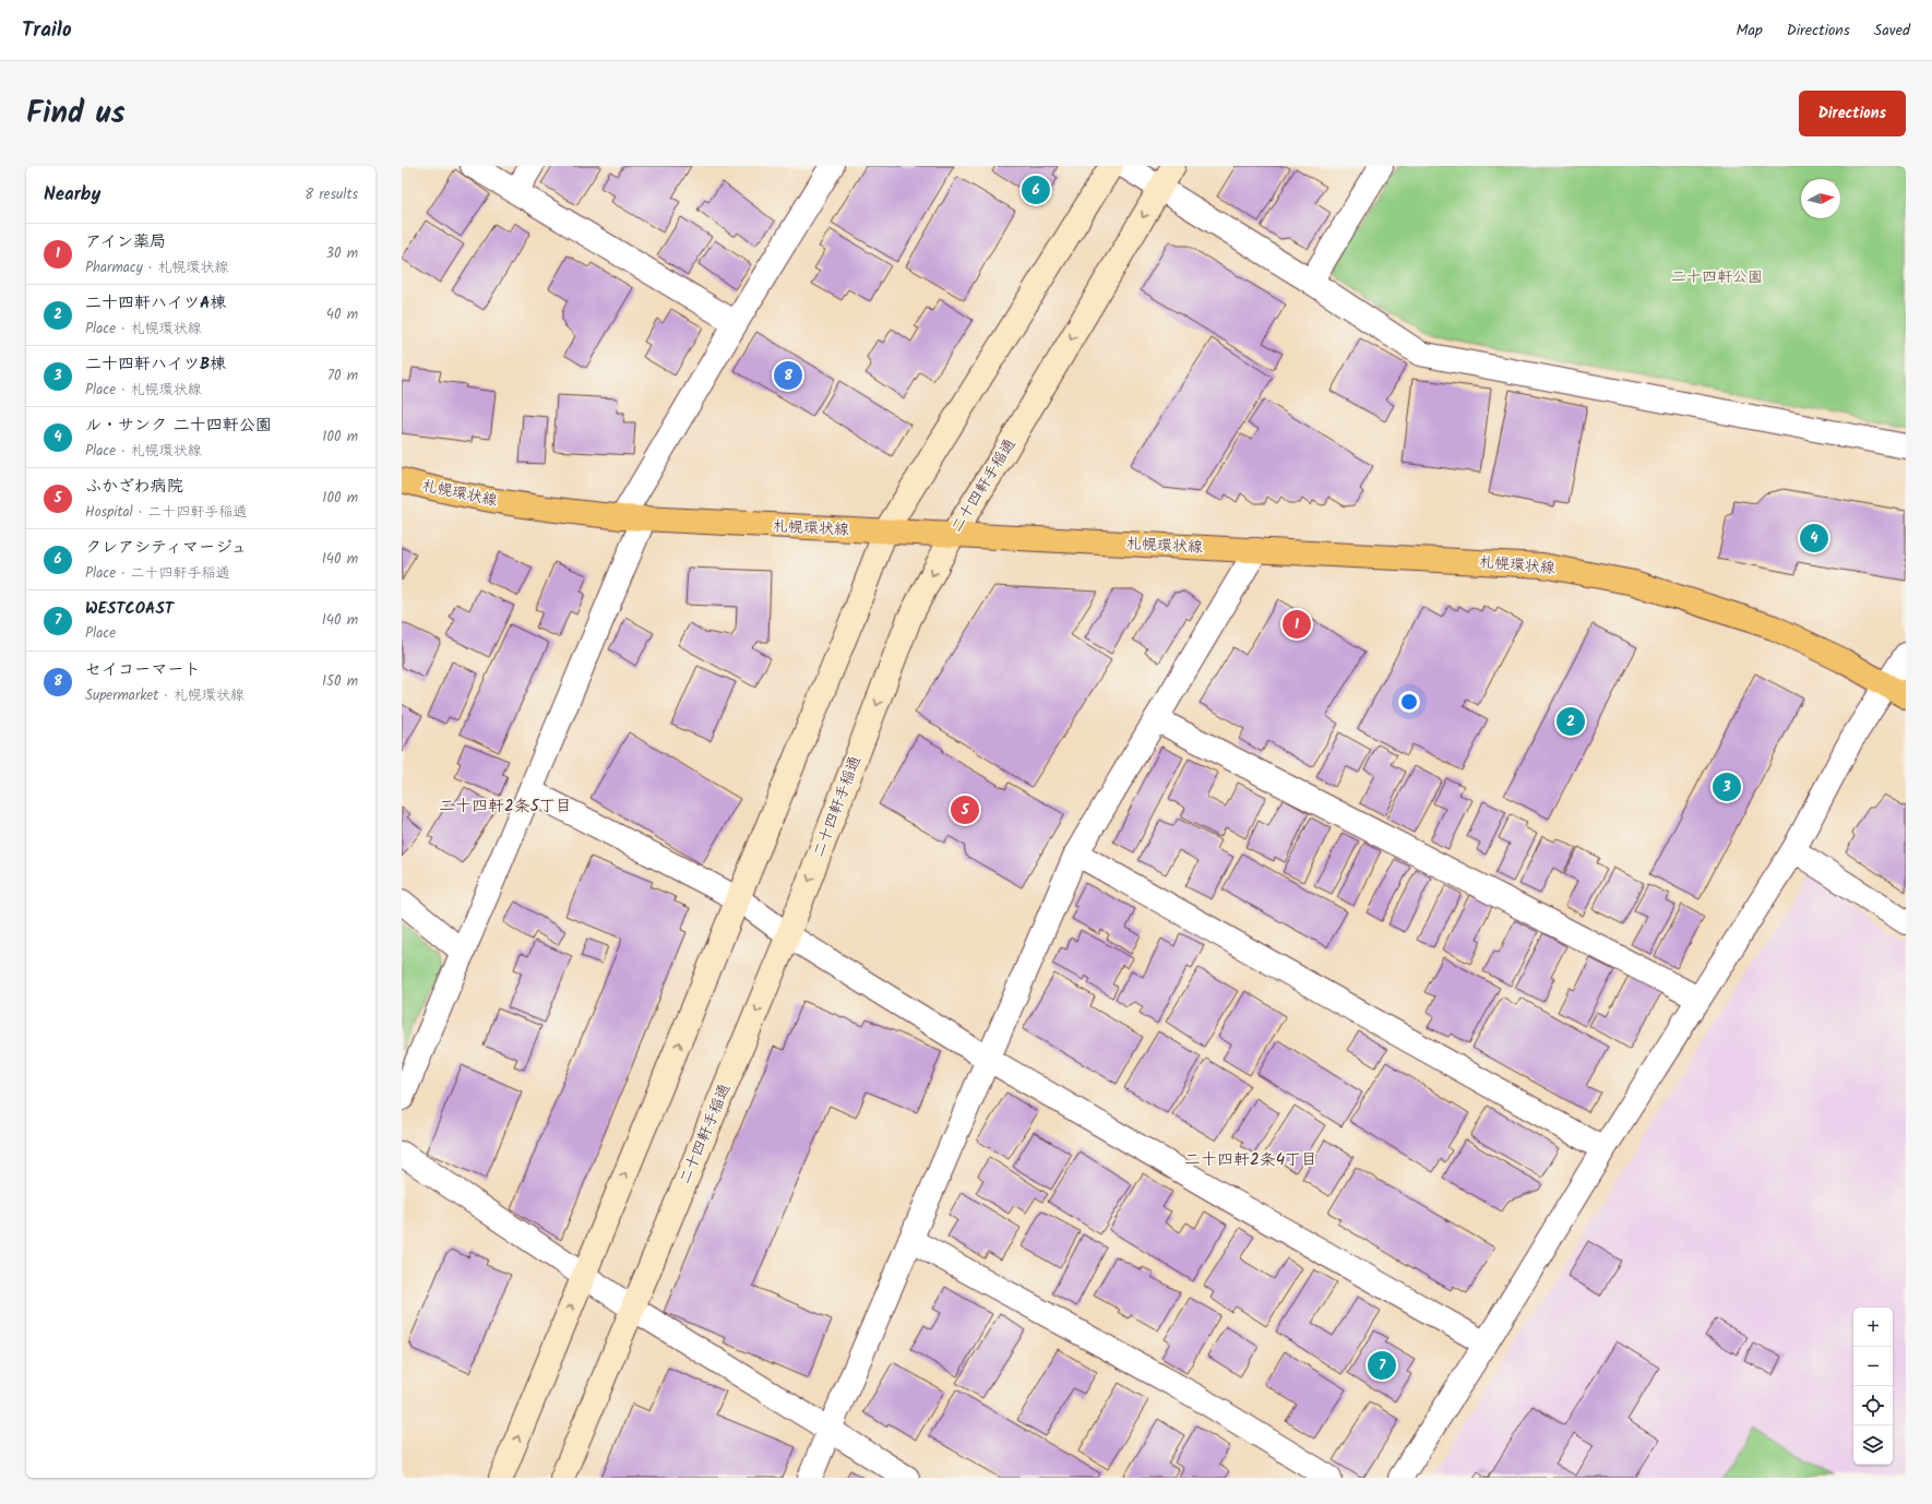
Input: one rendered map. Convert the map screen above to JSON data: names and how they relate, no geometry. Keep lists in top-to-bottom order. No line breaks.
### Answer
{"streets":{"main road":["札幌環状線"],"street":["二十四軒手稲通"]},"crossings":[["二十四軒手稲通","札幌環状線"]],"districts":["二十四軒2条5丁目","二十四軒2条4丁目"],"parks":["二十四軒公園"],"north":"right","page":{"header":"Trailo","nav":["Map","Directions","Saved"],"title":"Find us","buttons":"Directions","heading":["Nearby","8 results"],"pins":["6","8","4","1","2","3","5","7"],"list":[{"mark":"1","name":"アイン薬局","note":"Pharmacy · 札幌環状線","value":"30 m"},{"mark":"2","name":"二十四軒ハイツA棟","note":"Place · 札幌環状線","value":"40 m"},{"mark":"3","name":"二十四軒ハイツB棟","note":"Place · 札幌環状線","value":"70 m"},{"mark":"4","name":"ル・サンク 二十四軒公園","note":"Place · 札幌環状線","value":"100 m"},{"mark":"5","name":"ふかざわ病院","note":"Hospital · 二十四軒手稲通","value":"100 m"},{"mark":"6","name":"クレアシティマージュ","note":"Place · 二十四軒手稲通","value":"140 m"},{"mark":"7","name":"WESTCOAST","note":"Place","value":"140 m"},{"mark":"8","name":"セイコーマート","note":"Supermarket · 札幌環状線","value":"150 m"}],"map_buttons":["+","−"]}}
